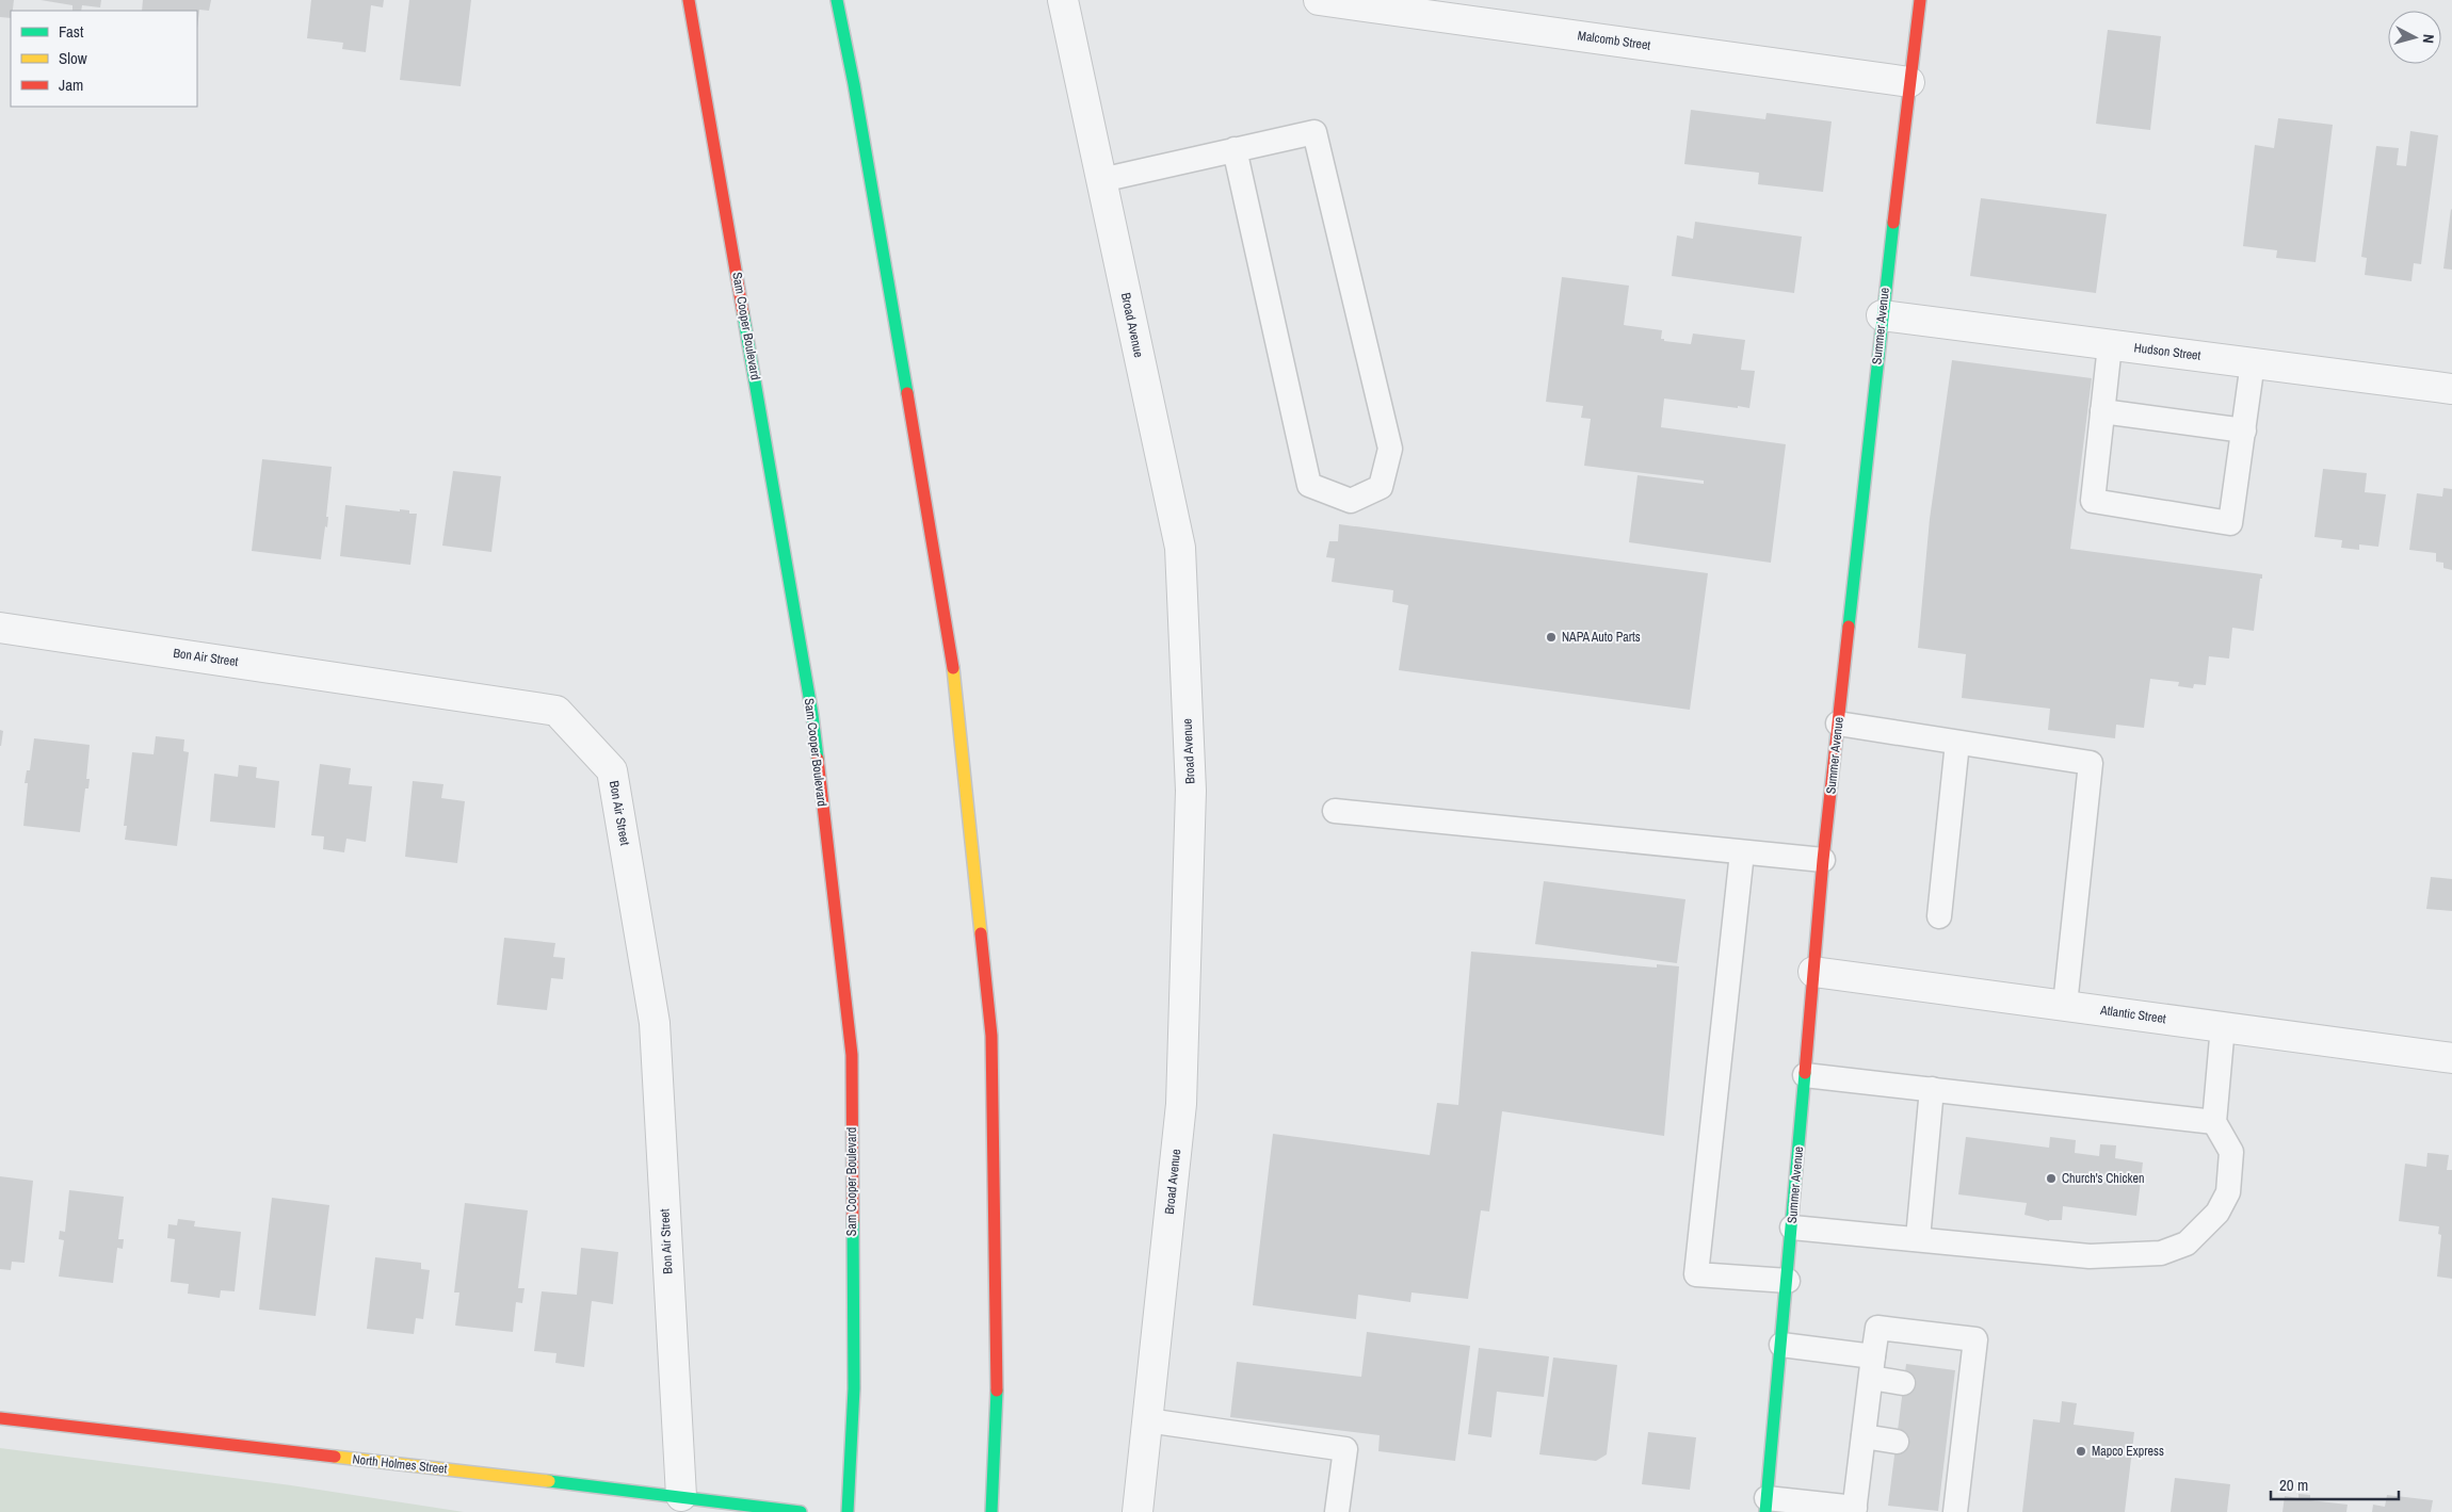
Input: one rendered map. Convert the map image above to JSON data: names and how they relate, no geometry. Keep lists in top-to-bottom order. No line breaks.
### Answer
{"streets":{"main road":["Sam Cooper Boulevard","Summer Avenue","North Holmes Street"],"street":["Malcomb Street","Broad Avenue","Hudson Street","Bon Air Street","Atlantic Street"]},"crossings":[["Malcomb Street","Summer Avenue"],["Summer Avenue","Hudson Street"],["Summer Avenue","Atlantic Street"],["Bon Air Street","North Holmes Street"]],"places":["NAPA Auto Parts","Church's Chicken","Mapco Express"],"legend":["Fast","Slow","Jam"],"scale_bar":"20 m","north":"right"}
